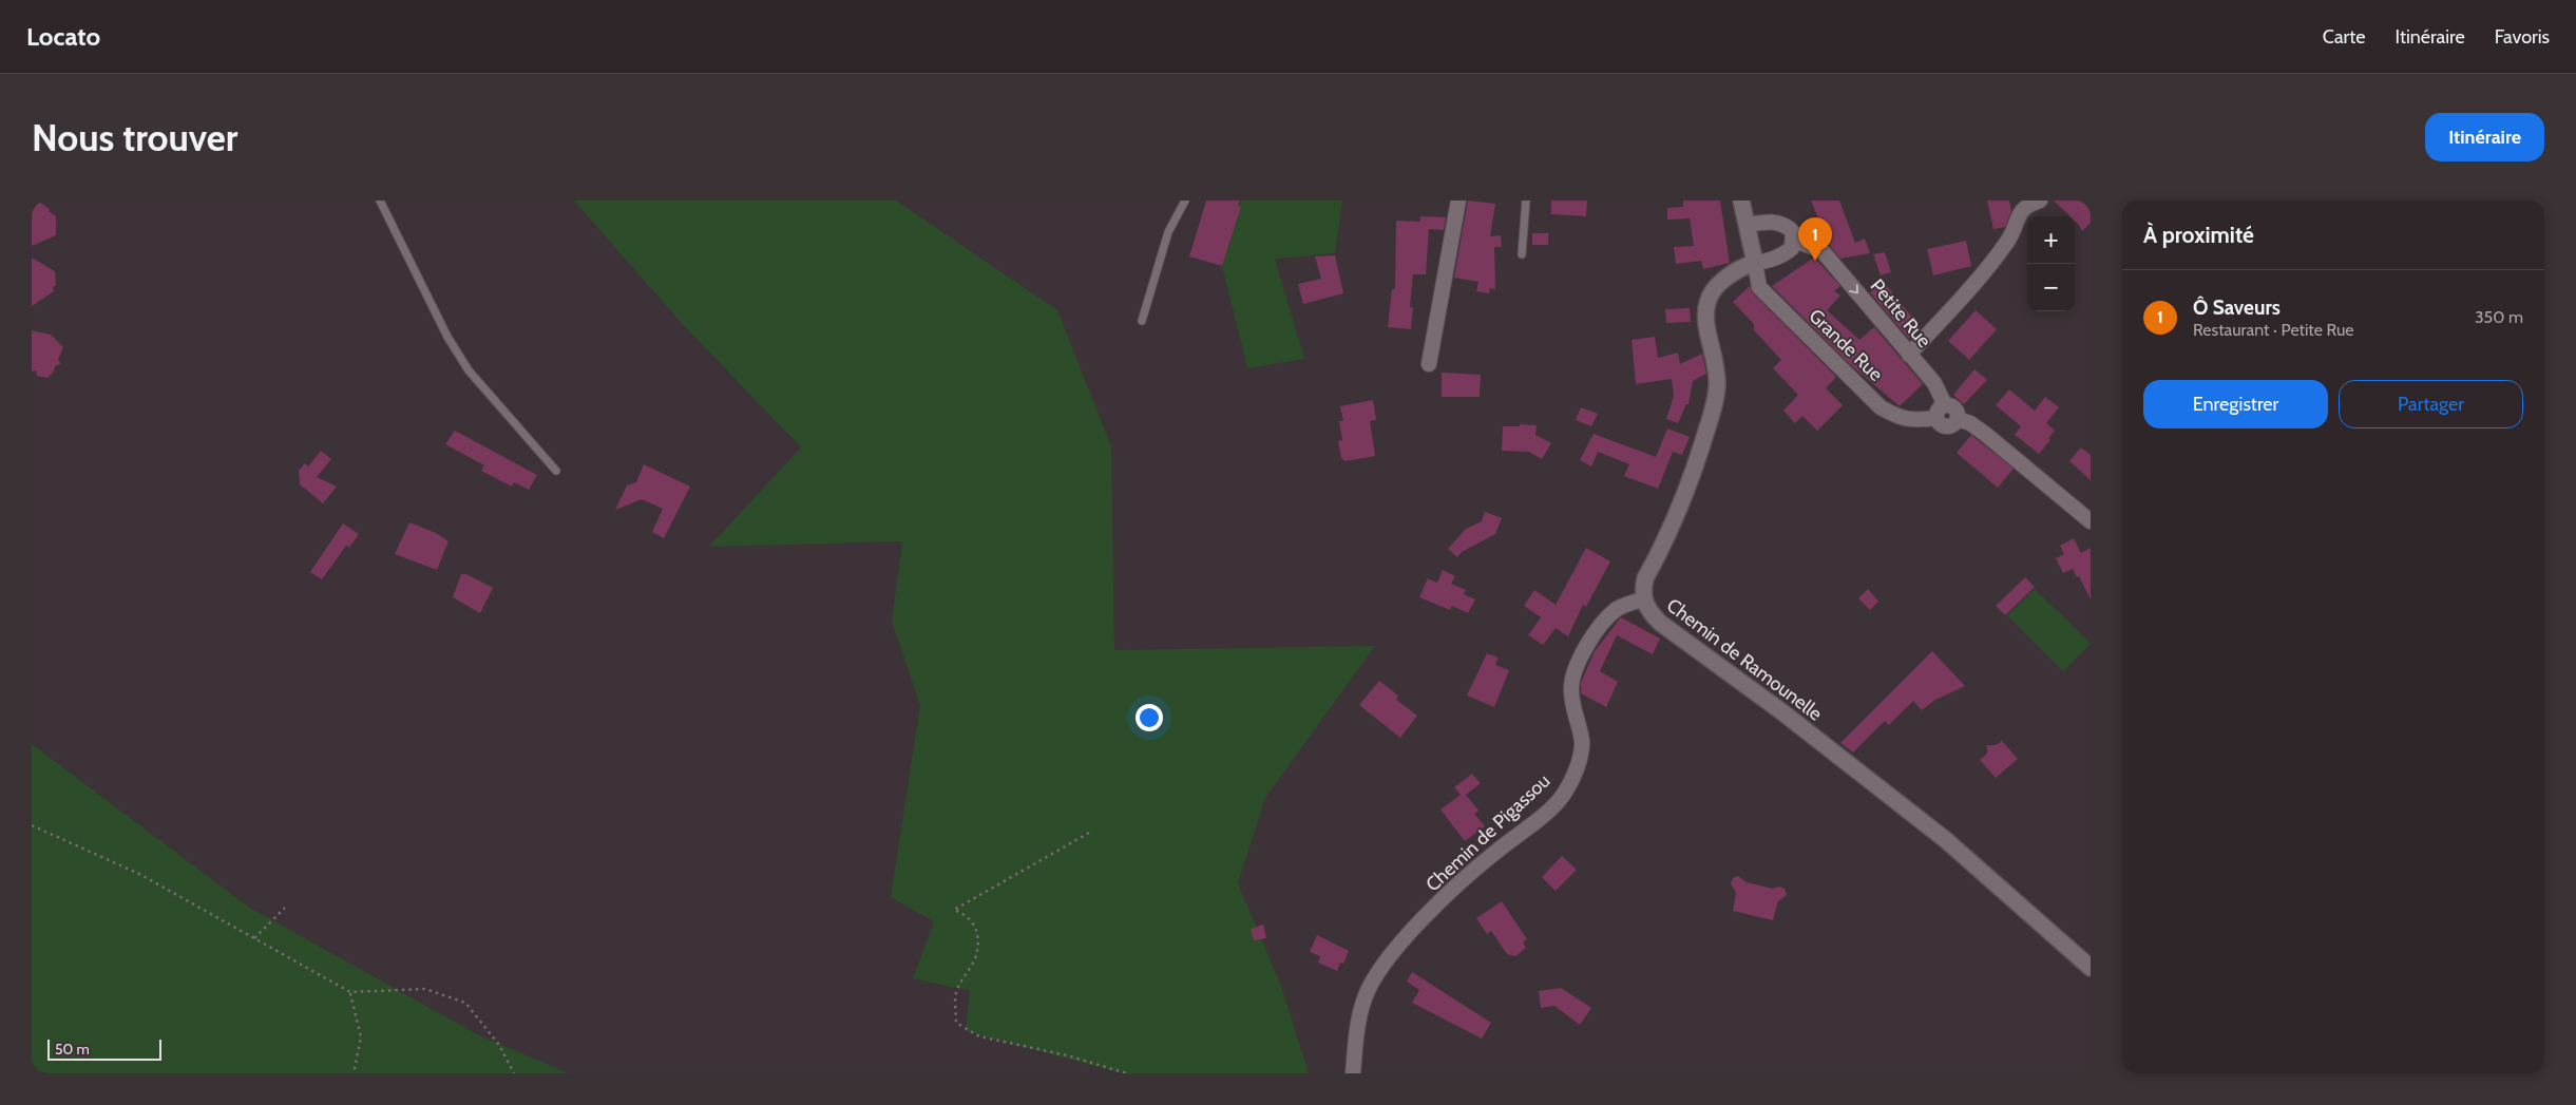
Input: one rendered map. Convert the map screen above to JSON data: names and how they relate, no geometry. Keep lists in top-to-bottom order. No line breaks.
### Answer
{"streets":{"street":["Petite Rue","Grande Rue","Chemin de Ramounelle","Chemin de Pigassou"]},"crossings":[["Petite Rue","Grande Rue"],["Grande Rue","Chemin de Ramounelle"],["Chemin de Ramounelle","Chemin de Pigassou"]],"one_way":["Petite Rue"],"scale_bar":"50 m","page":{"header":"Locato","nav":["Carte","Itinéraire","Favoris"],"buttons":["Itinéraire",["Enregistrer","Partager"]],"title":"Nous trouver","heading":"À proximité","map_buttons":["+","−"],"pins":"1","list":[{"mark":"1","name":"Ô Saveurs","note":"Restaurant · Petite Rue","value":"350 m"}],"scale":"50 m"}}
